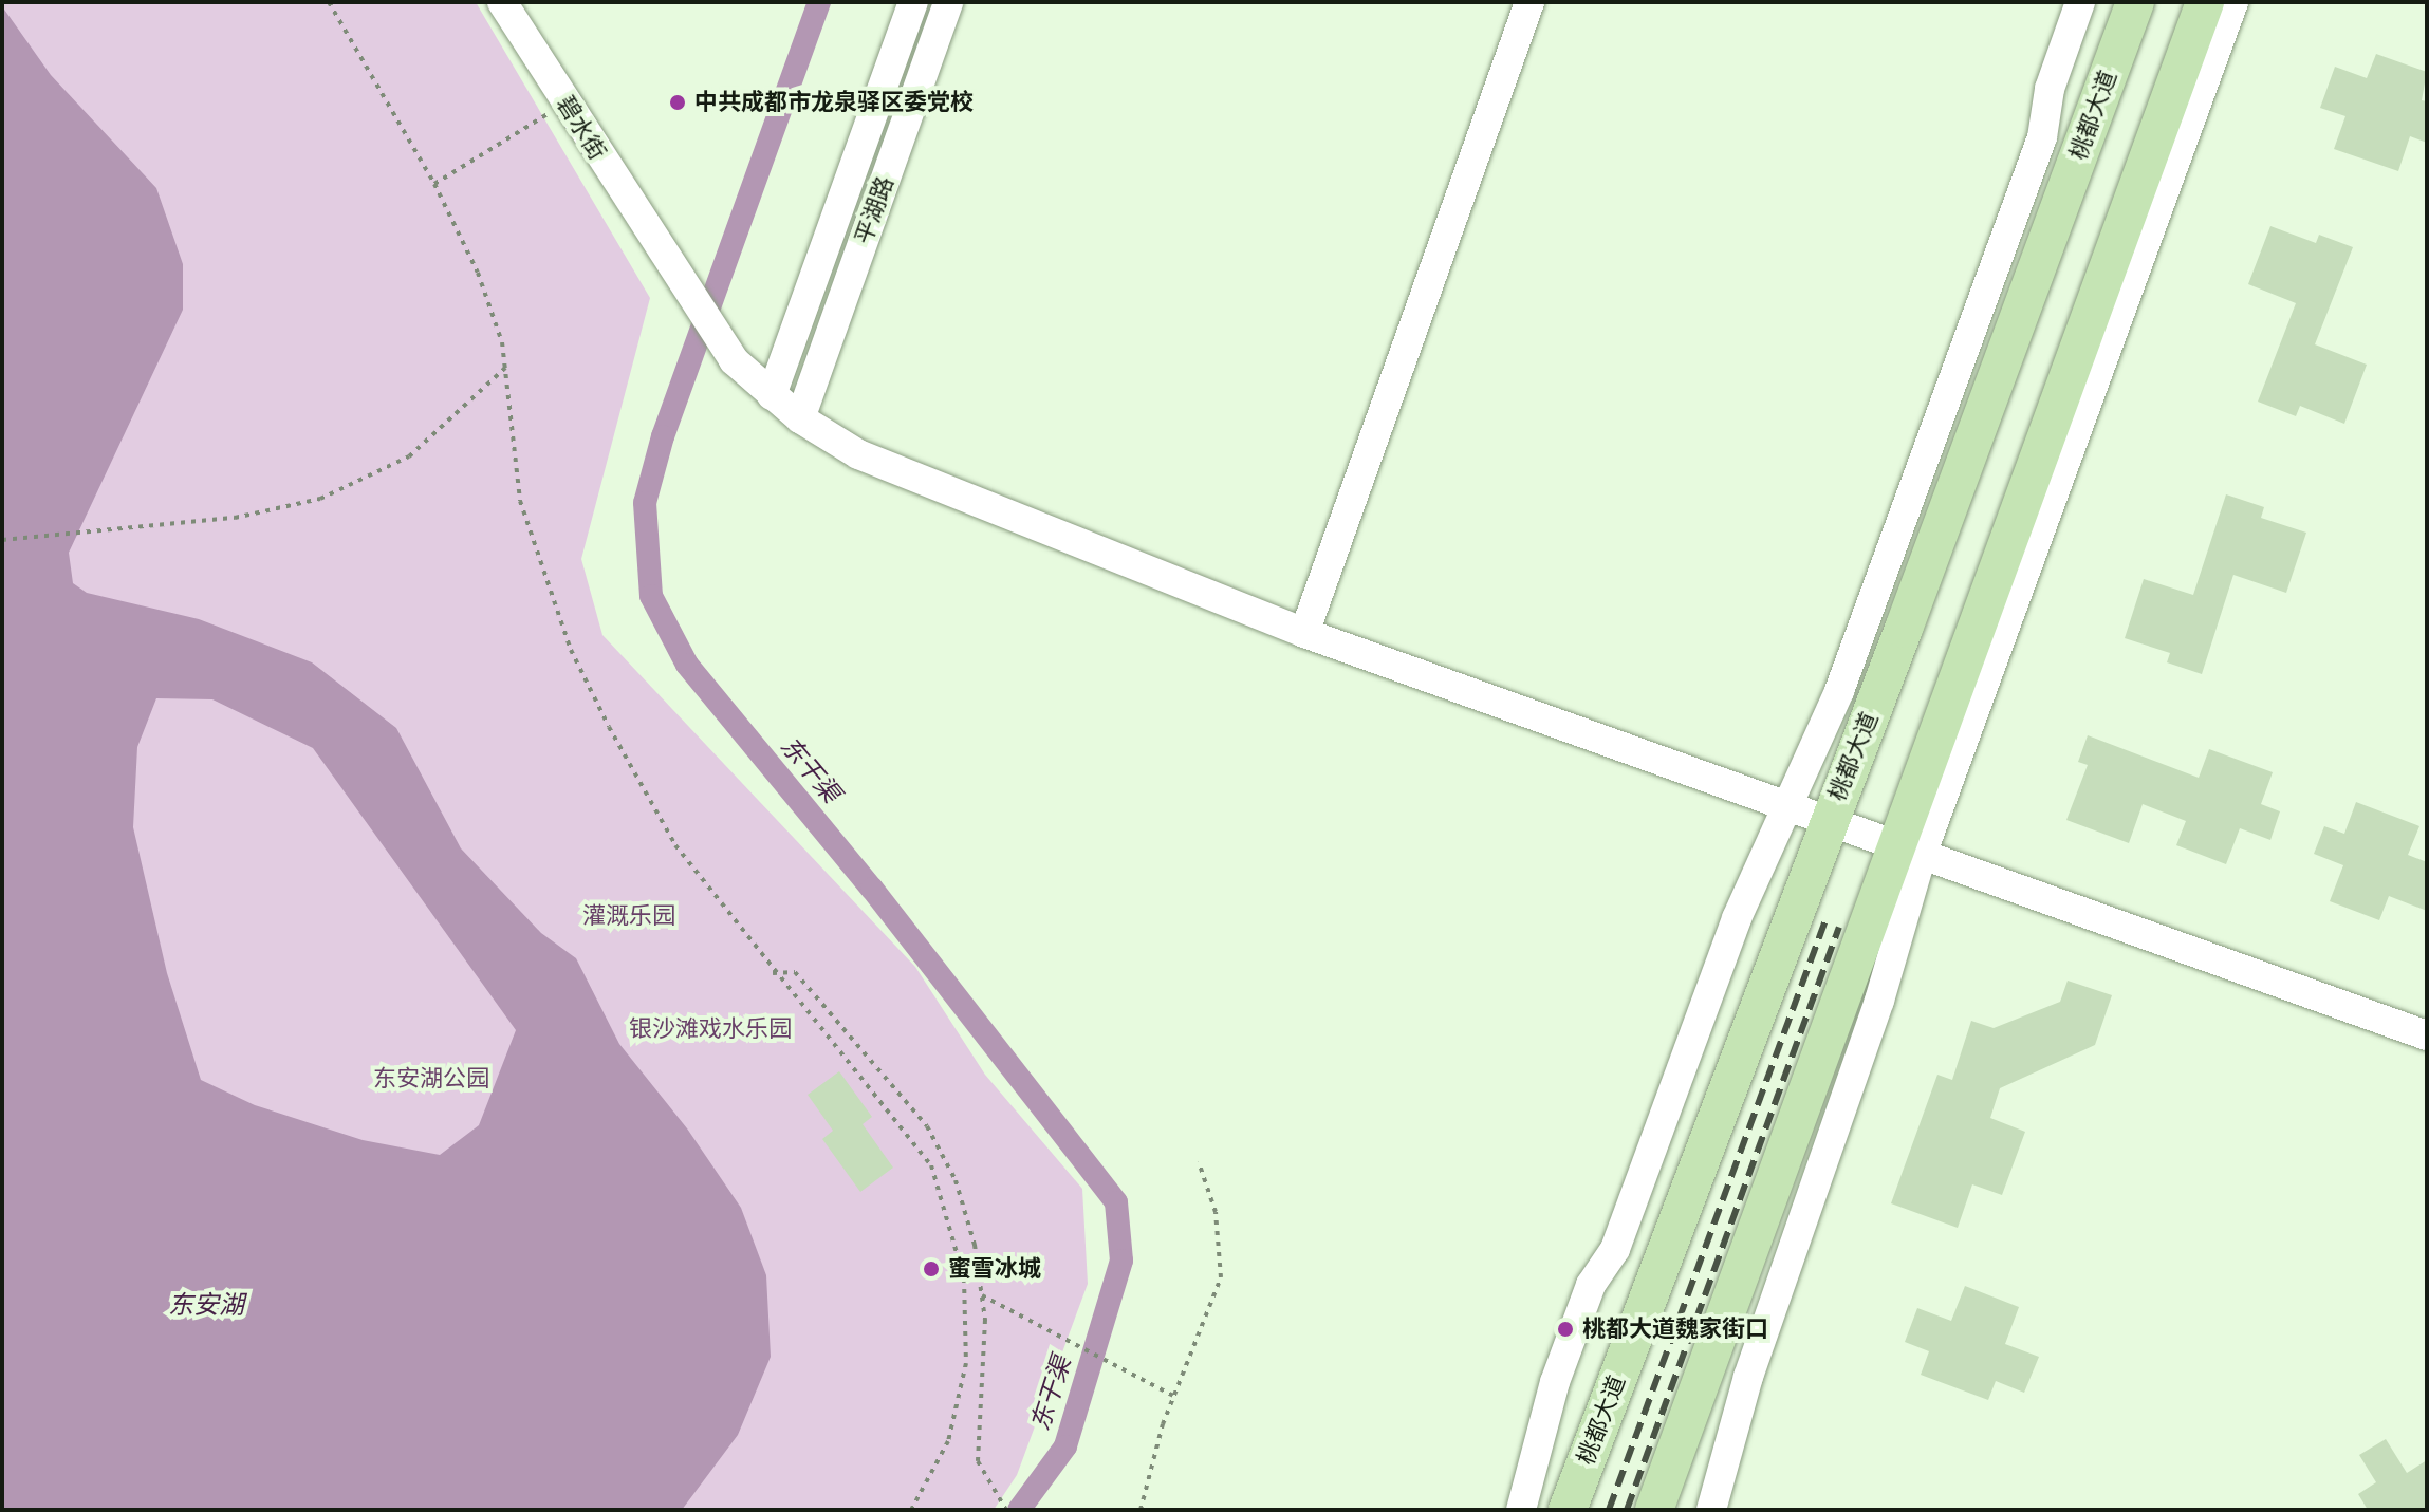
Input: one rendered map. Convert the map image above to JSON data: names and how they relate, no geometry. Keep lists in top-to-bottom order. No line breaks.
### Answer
{"streets":{"main road":["桃都大道"],"street":["碧水街","平湖路"]},"crossings":[["桃都大道","碧水街"],["碧水街","平湖路"]],"water":["东干渠","东安湖"],"parks":["灌溉乐园","银沙滩戏水乐园","东安湖公园"],"places":["中共成都市龙泉驿区委党校","蜜雪冰城","桃都大道魏家街口"]}
